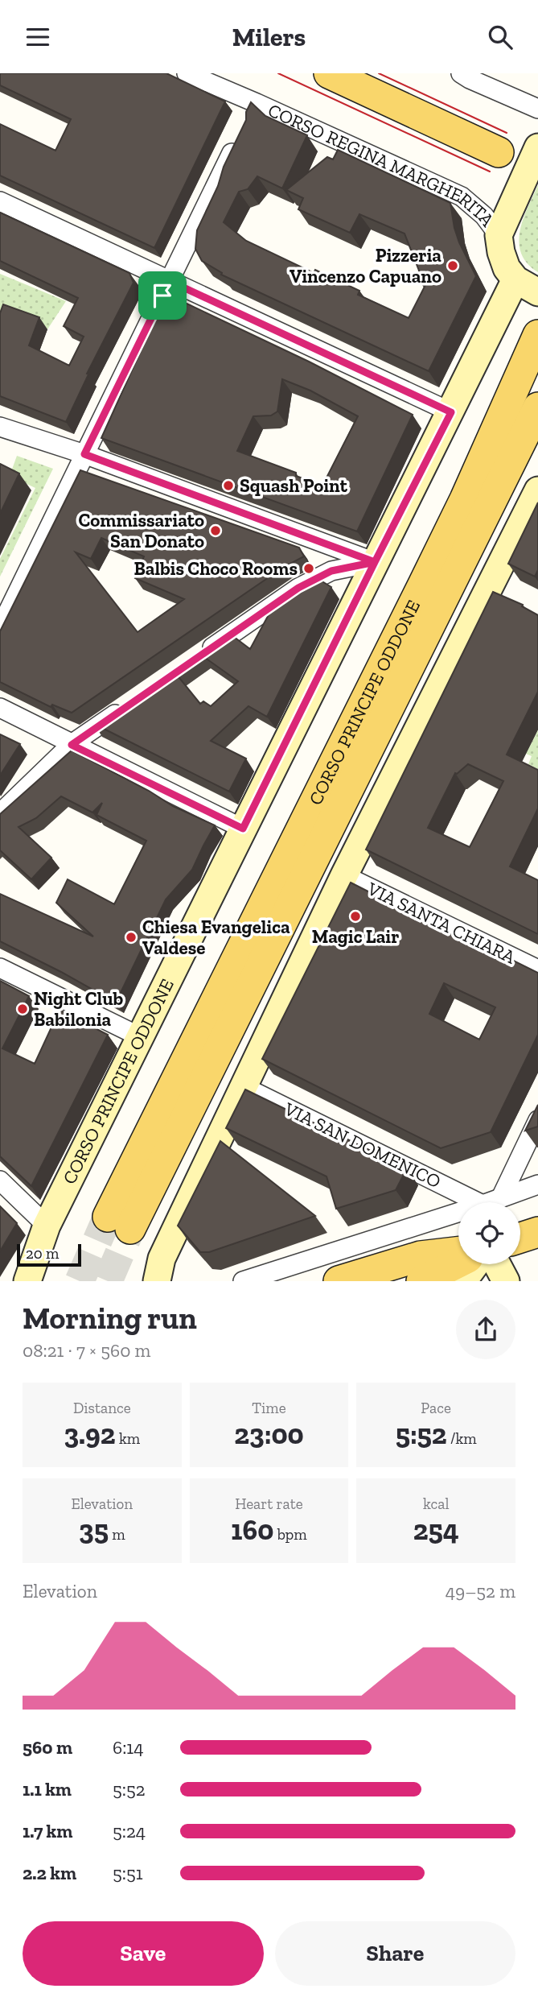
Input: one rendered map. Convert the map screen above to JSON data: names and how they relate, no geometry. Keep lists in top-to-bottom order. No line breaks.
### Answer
{"streets":{"main road":["CORSO PRINCIPE ODDONE"],"street":["CORSO REGINA MARGHERITA","VIA SANTA CHIARA","VIA SAN DOMENICO"]},"crossings":[["CORSO REGINA MARGHERITA","CORSO PRINCIPE ODDONE"]],"places":["Pizzeria Vincenzo Capuano","Squash Point","Commissariato San Donato","Balbis Choco Rooms","Magic Lair","Chiesa Evangelica Valdese","Night Club Babilonia"],"scale_bar":"20 m","page":{"header":"Milers","scale":"20 m","heading":["Morning run","08:21 · 7 × 560 m"],"stats":[["Distance","3.92 km"],["Time","23:00"],["Pace","5:52 /km"],["Elevation","35 m"],["Heart rate","160 bpm"],["kcal","254"]],"chart":["Elevation","49–52 m"],"list":[{"name":"560 m","note":"6:14"},{"name":"1.1 km","note":"5:52"},{"name":"1.7 km","note":"5:24"},{"name":"2.2 km","note":"5:51"}],"buttons":["Save","Share"]}}
